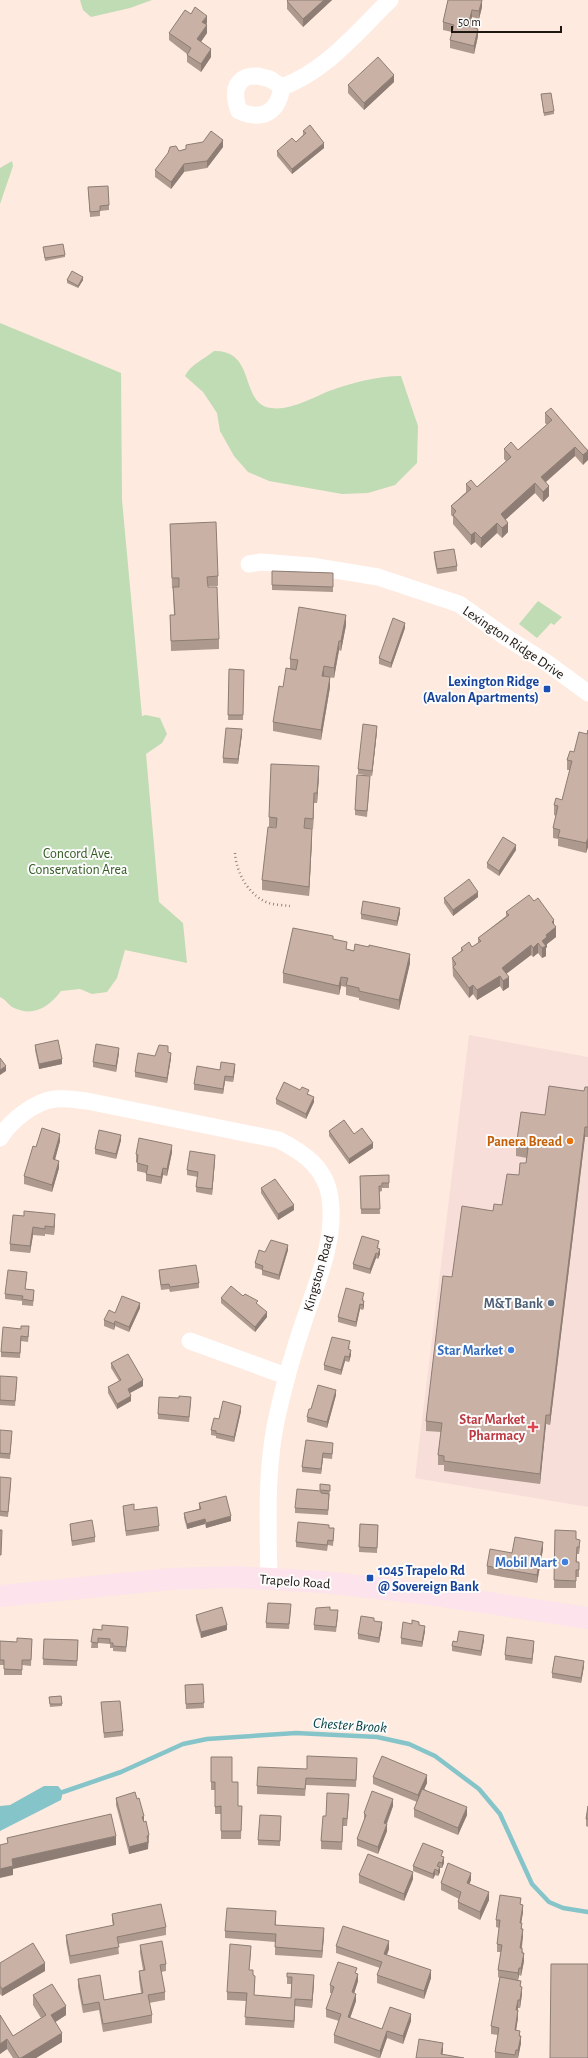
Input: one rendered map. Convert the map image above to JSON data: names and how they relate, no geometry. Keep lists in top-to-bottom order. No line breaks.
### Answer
{"streets":{"main road":["Trapelo Road"],"street":["Lexington Ridge Drive","Kingston Road"]},"crossings":[["Kingston Road","Trapelo Road"]],"water":["Chester Brook"],"parks":["Concord Ave. Conservation Area"],"places":{"transit":["Lexington Ridge (Avalon Apartments)","1045 Trapelo Rd @ Sovereign Bank"],"other":["Panera Bread","M&T Bank","Star Market","Mobil Mart"],"health":["Star Market Pharmacy"]},"scale_bar":"50 m"}
